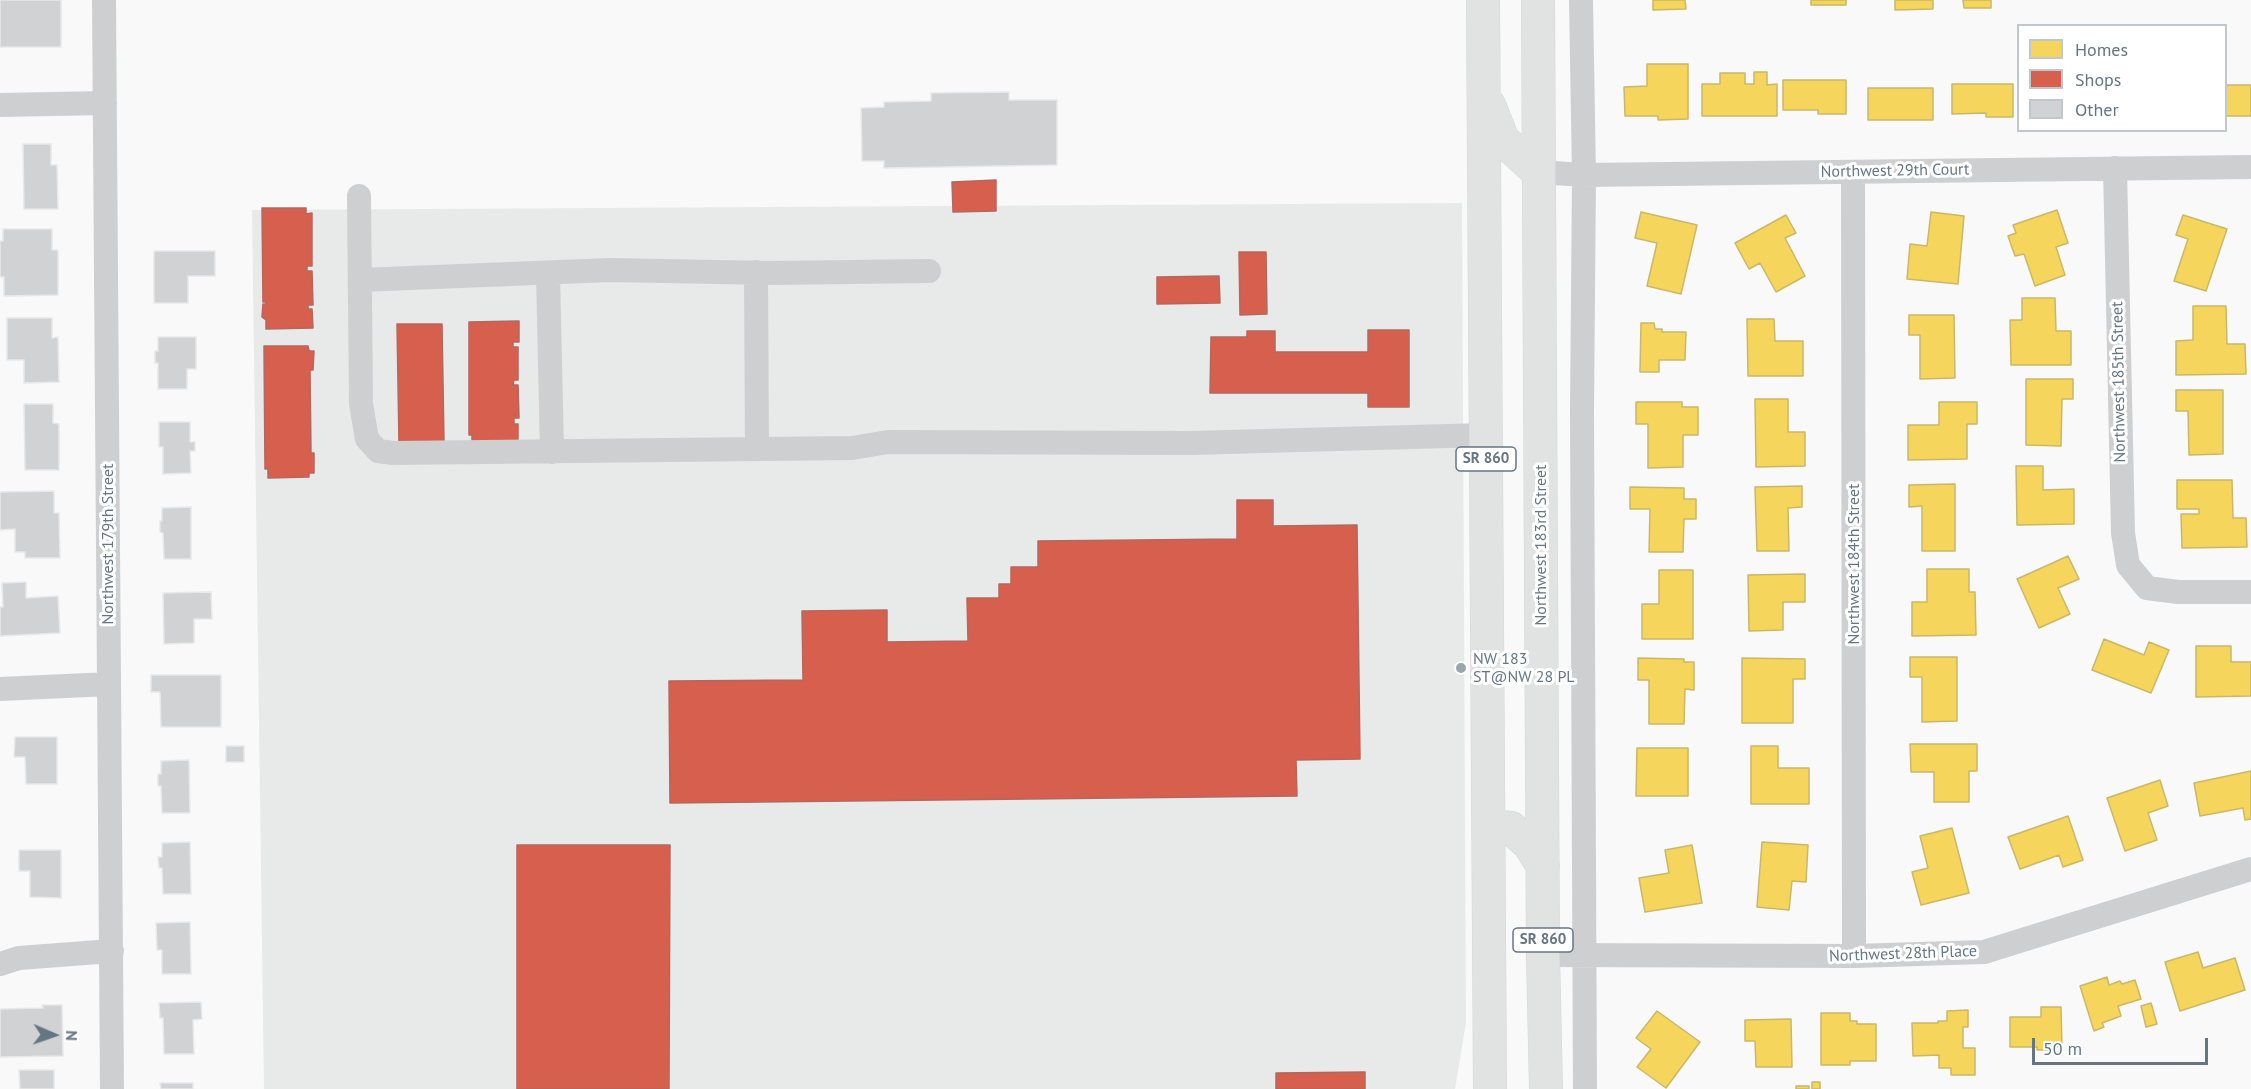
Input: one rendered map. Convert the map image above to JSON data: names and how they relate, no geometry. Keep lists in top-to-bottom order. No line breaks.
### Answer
{"streets":{"main road":["SR 860","Northwest 183rd Street"],"street":["Northwest 29th Court","Northwest 185th Street","Northwest 179th Street","Northwest 184th Street","Northwest 28th Place"]},"crossings":[["Northwest 29th Court","Northwest 185th Street"],["Northwest 29th Court","Northwest 183rd Street"],["Northwest 29th Court","Northwest 184th Street"],["Northwest 183rd Street","Northwest 28th Place"],["Northwest 184th Street","Northwest 28th Place"]],"places":["NW 183 ST@NW 28 PL"],"legend":["Homes","Shops","Other"],"scale_bar":"50 m","north":"right"}
